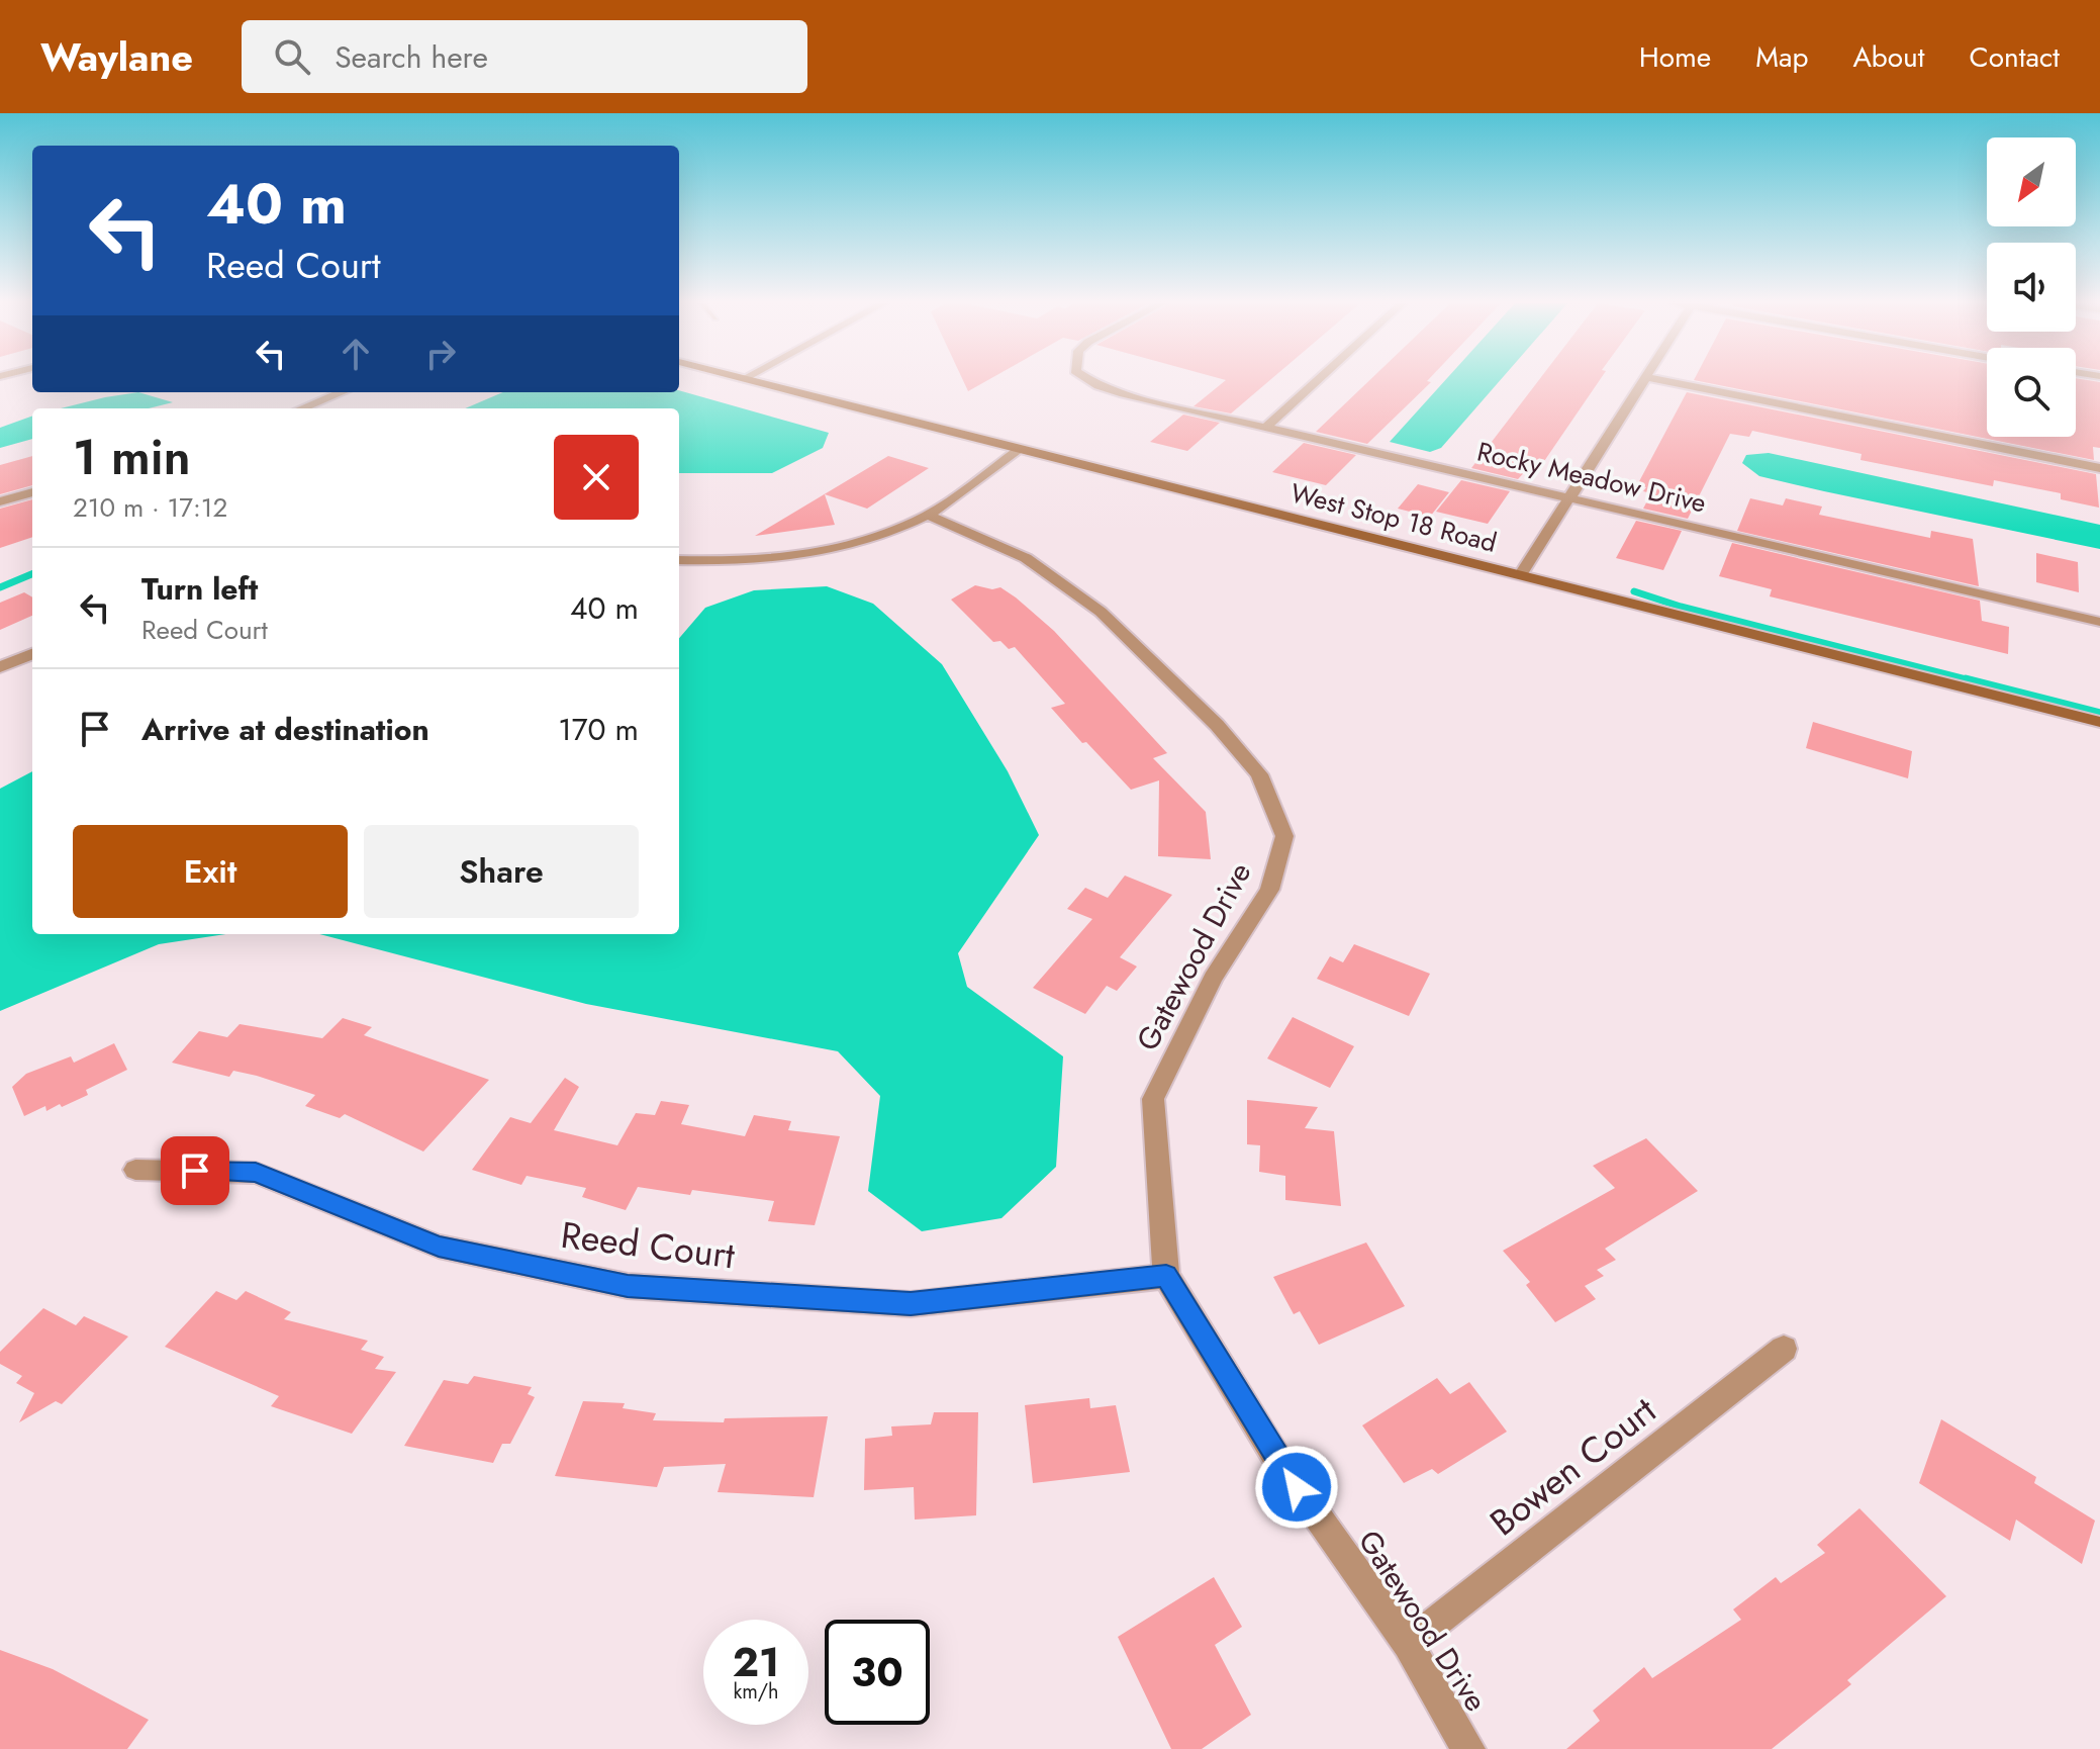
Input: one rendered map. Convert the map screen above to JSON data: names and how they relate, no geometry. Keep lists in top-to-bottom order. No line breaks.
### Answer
{"streets":{"street":["Rocky Meadow Drive","West Stop 18 Road","Gatewood Drive","Reed Court","Bowen Court"]},"crossings":[["Gatewood Drive","Reed Court"],["Gatewood Drive","Bowen Court"]],"north":"bottom left","page":{"header":"Waylane","search":"Search here","nav":["Home","Map","About","Contact"],"turn":["40 m","Reed Court"],"heading":["1 min","210 m · 17:12"],"list":[{"name":"Turn left","note":"Reed Court","value":"40 m"},{"name":"Arrive at destination","value":"170 m"}],"buttons":["Exit","Share"],"speed":"21 km/h","limit":"30"}}
